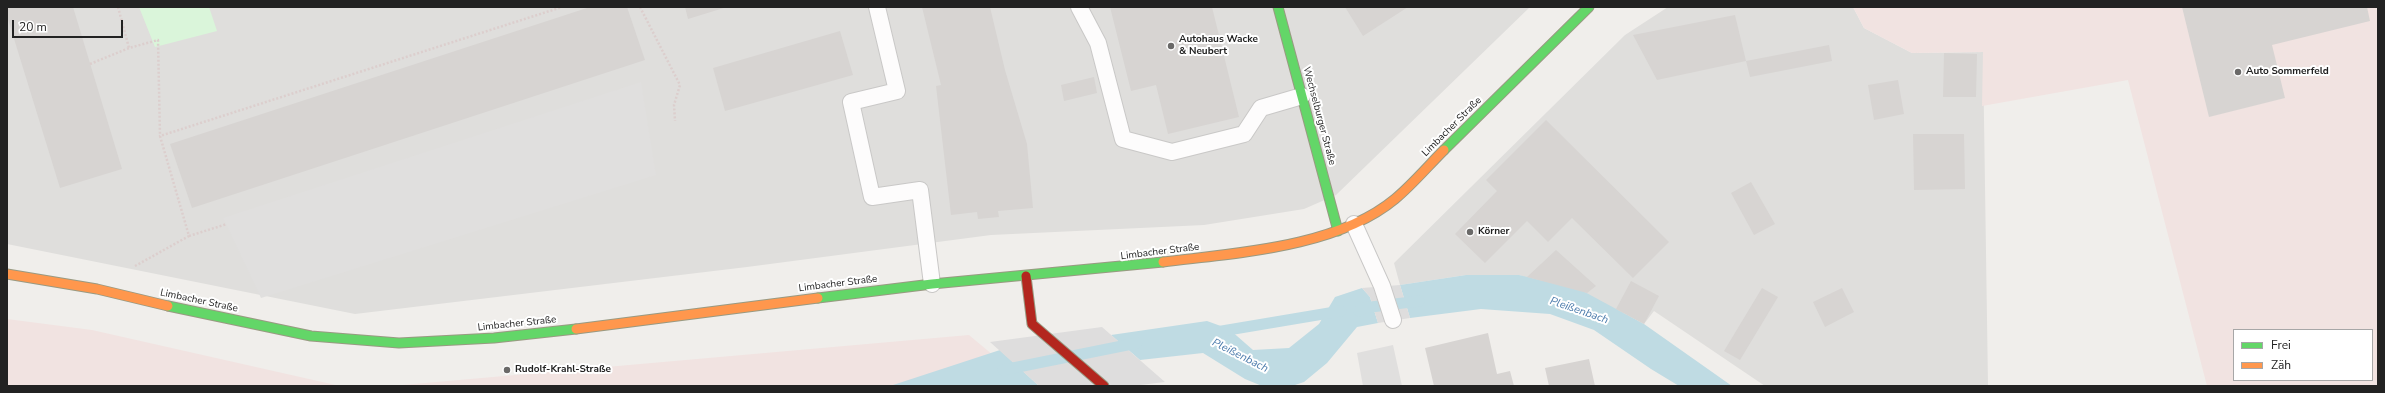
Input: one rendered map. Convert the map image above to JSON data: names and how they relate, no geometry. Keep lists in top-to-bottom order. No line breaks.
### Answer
{"streets":{"main road":["Wechselburger Straße","Limbacher Straße"]},"crossings":[["Wechselburger Straße","Limbacher Straße"]],"water":["Pleißenbach"],"places":["Autohaus Wacke & Neubert","Auto Sommerfeld","Körner","Rudolf-Krahl-Straße"],"legend":["Frei","Zäh"],"scale_bar":"20 m"}
